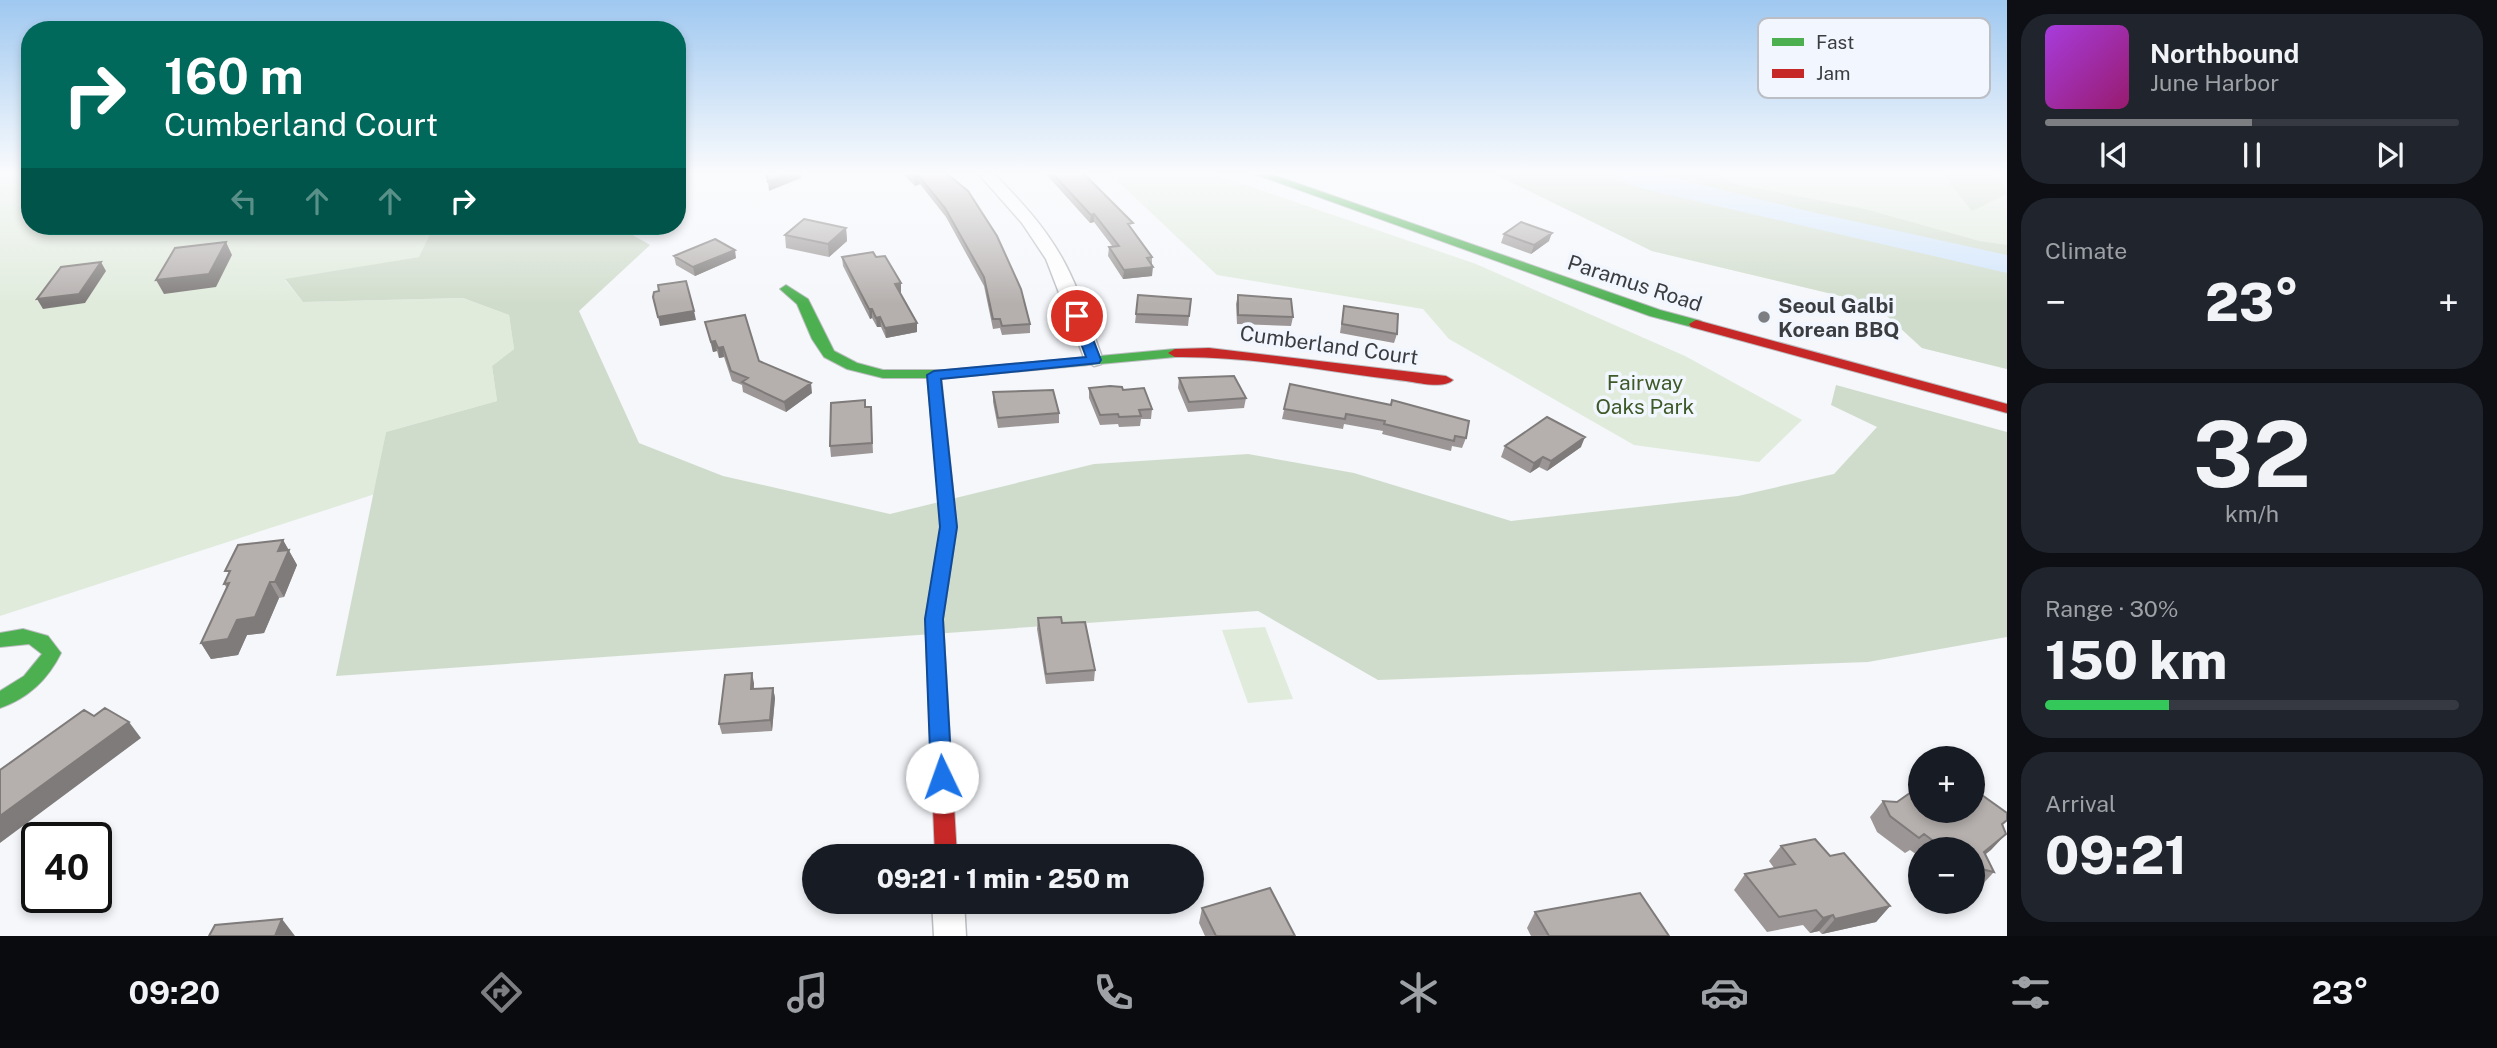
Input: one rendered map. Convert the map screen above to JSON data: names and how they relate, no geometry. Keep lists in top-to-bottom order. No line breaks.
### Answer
{"streets":{"street":["Paramus Road","Cumberland Court"]},"parks":["Fairway Oaks Park"],"places":["Seoul Galbi Korean BBQ"],"legend":["Fast","Jam"],"page":{"turn":["160 m","Cumberland Court"],"song":["Northbound","June Harbor"],"tile":["Climate",["32","km/h"],["Range · 30%","150 km"],["Arrival","09:21"]],"heat":["−","23°","+"],"map_buttons":["+","−"],"limit":"40","trip":"09:21 · 1 min · 250 m","tabs":["09:20","23°"]}}
